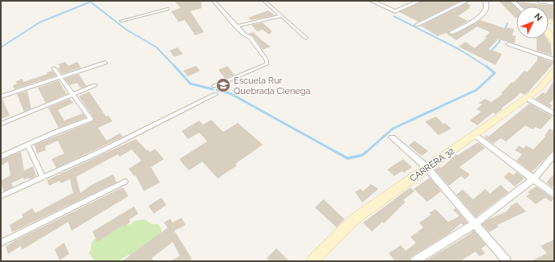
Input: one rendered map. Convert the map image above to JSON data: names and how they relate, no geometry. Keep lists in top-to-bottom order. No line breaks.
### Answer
{"streets":{"main road":["CARRERA 32"]},"places":{"school or university":["Escuela Rur Quebrada Cienega"]},"north":"top right"}
